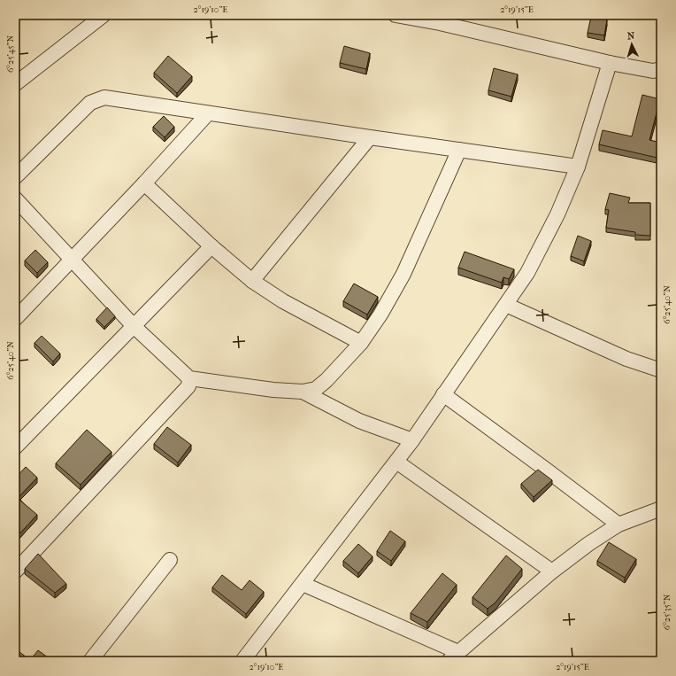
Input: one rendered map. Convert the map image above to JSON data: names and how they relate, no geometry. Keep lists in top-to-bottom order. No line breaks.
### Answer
{"north":"top","coordinates":["2°19'10\"E","2°19'15\"E","6°25'45\"N","6°25'40\"N","6°25'35\"N"]}
